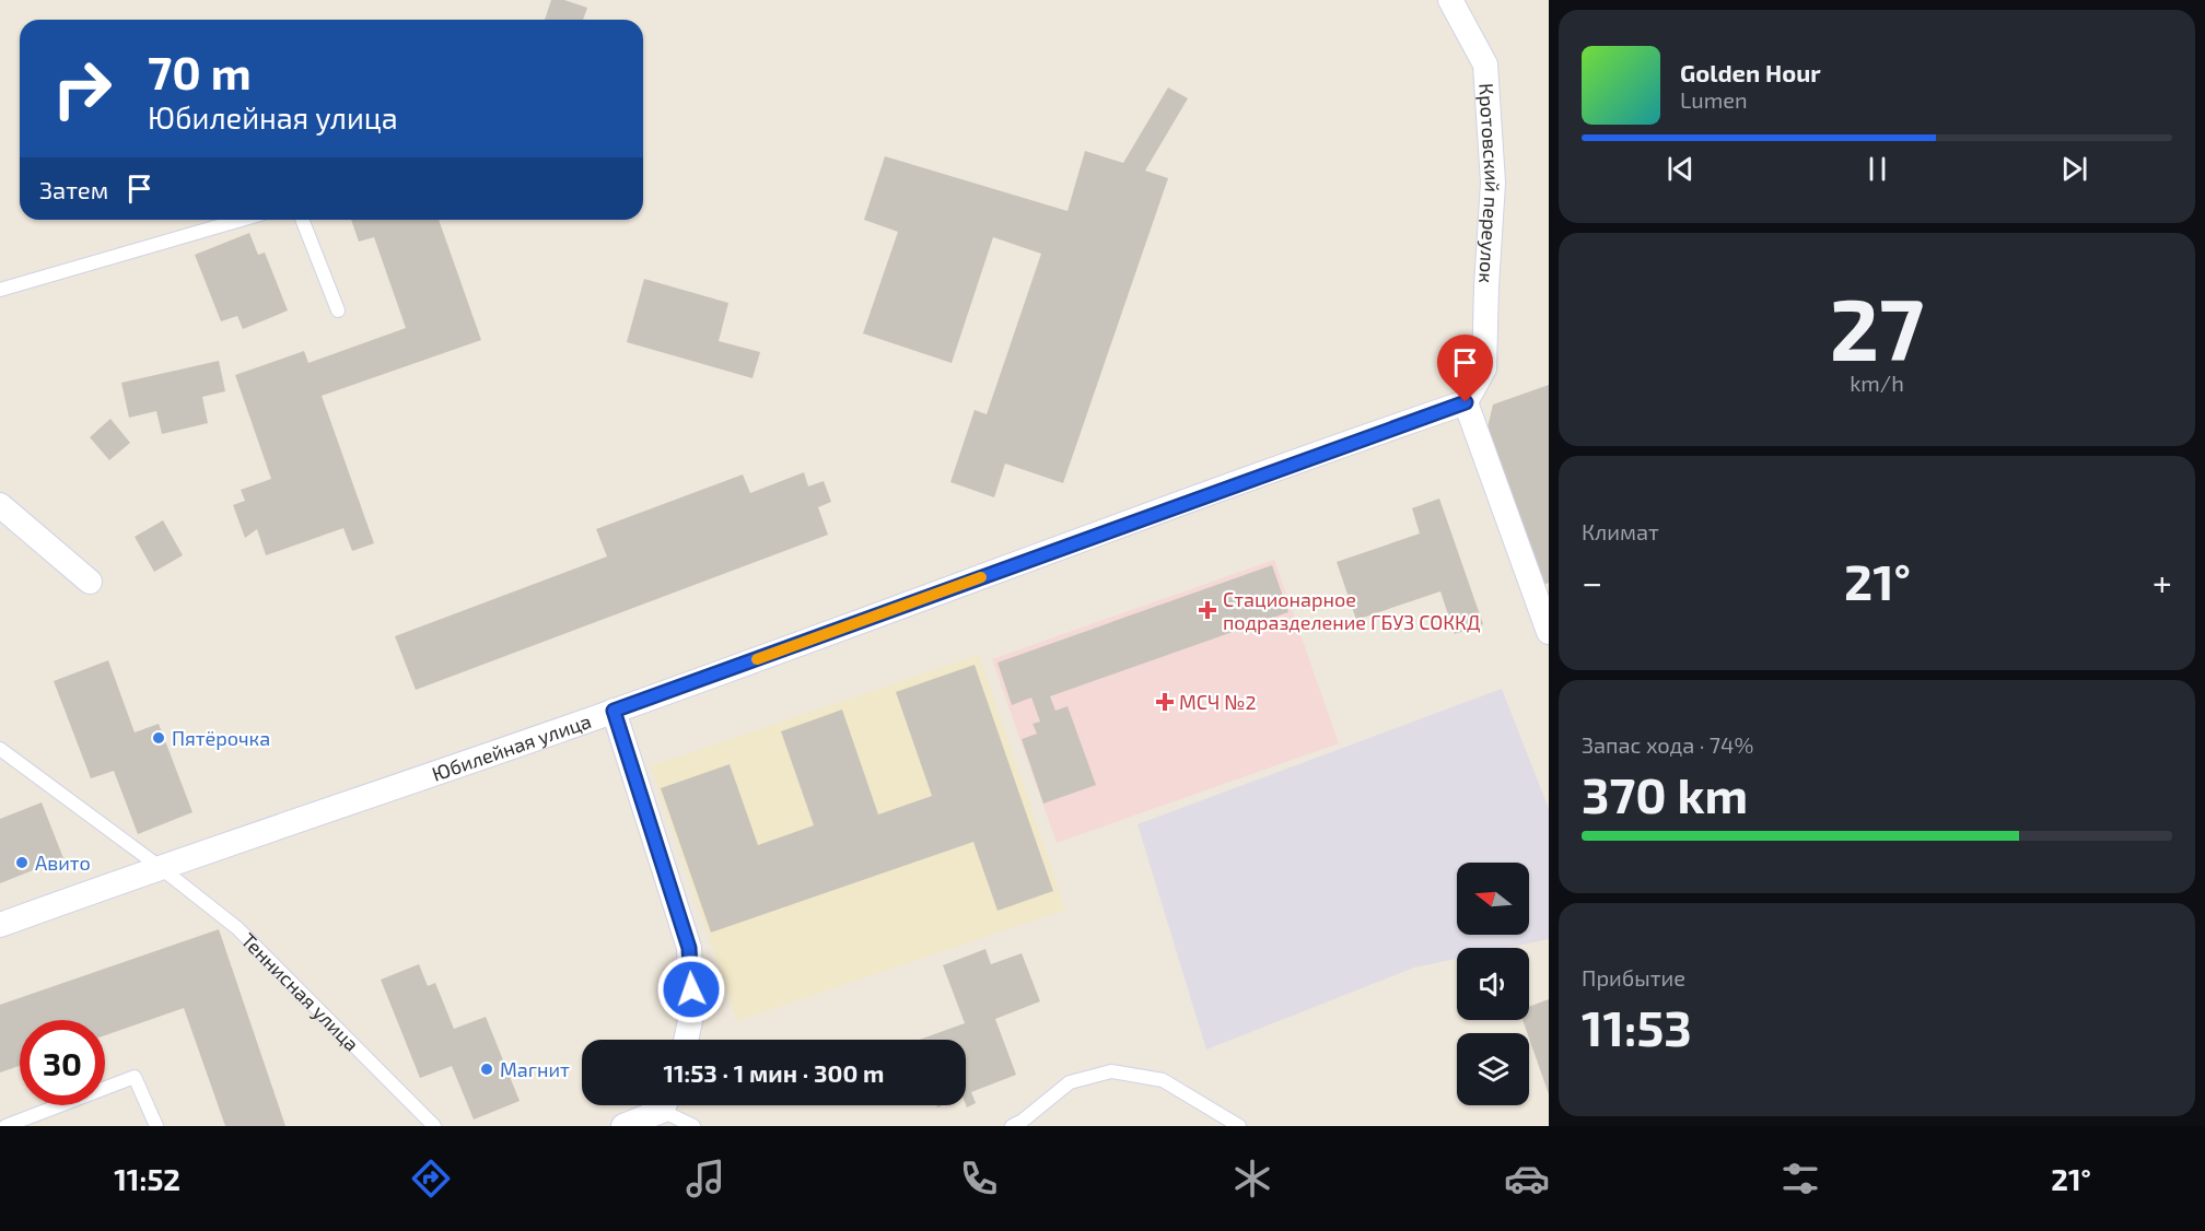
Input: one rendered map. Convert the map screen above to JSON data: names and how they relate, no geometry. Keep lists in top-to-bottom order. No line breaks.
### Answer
{"streets":{"street":["Кротовский переулок","Юбилейная улица"],"lane":["Теннисная улица"]},"crossings":[["Кротовский переулок","Юбилейная улица"],["Юбилейная улица","Теннисная улица"]],"places":{"health":["Стационарное подразделение ГБУЗ СОККД","МСЧ №2"],"other":["Пятёрочка","Авито","Магнит"]},"north":"left","page":{"turn":["70 m","Юбилейная улица"],"song":["Golden Hour","Lumen"],"then":"Затем","tile":[["27","km/h"],"Климат",["Запас хода · 74%","370 km"],["Прибытие","11:53"]],"heat":["−","21°","+"],"limit":"30","trip":"11:53 · 1 мин · 300 m","tabs":["11:52","21°"]}}
